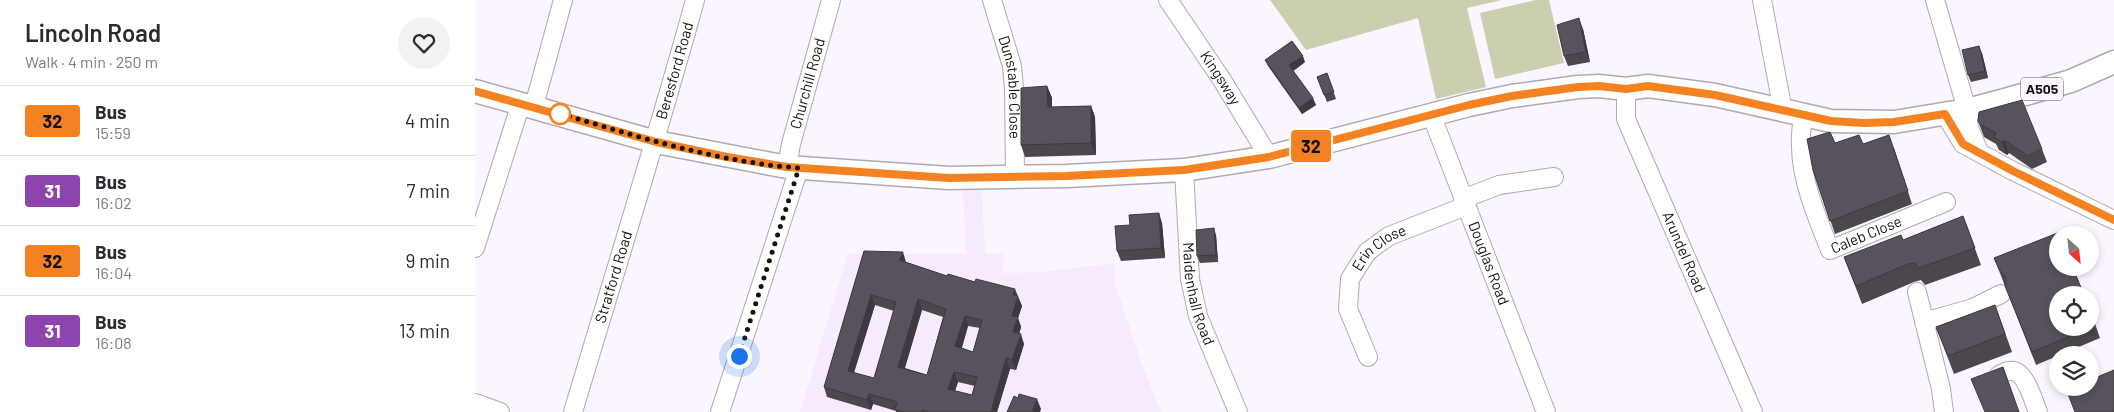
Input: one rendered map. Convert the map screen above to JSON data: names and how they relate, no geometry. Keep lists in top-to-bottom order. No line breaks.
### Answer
{"streets":{"main road":["A505"],"street":["Beresford Road","Kingsway","Churchill Road","Dunstable Close","Caleb Close","Erin Close","Arundel Road","Douglas Road","Stratford Road","Maidenhall Road"]},"crossings":[["Beresford Road","A505"],["Beresford Road","Stratford Road"],["Kingsway","A505"],["Churchill Road","A505"],["Dunstable Close","A505"],["A505","Caleb Close"],["A505","Arundel Road"],["A505","Douglas Road"],["A505","Stratford Road"],["A505","Maidenhall Road"],["Erin Close","Douglas Road"]],"lines":["bus line 32"],"north":"bottom right","page":{"heading":["Lincoln Road","Walk · 4 min · 250 m"],"on_map":"32","list":[{"mark":"32","name":"Bus","note":"15:59","value":"4 min"},{"mark":"31","name":"Bus","note":"16:02","value":"7 min"},{"mark":"32","name":"Bus","note":"16:04","value":"9 min"},{"mark":"31","name":"Bus","note":"16:08","value":"13 min"}]}}
